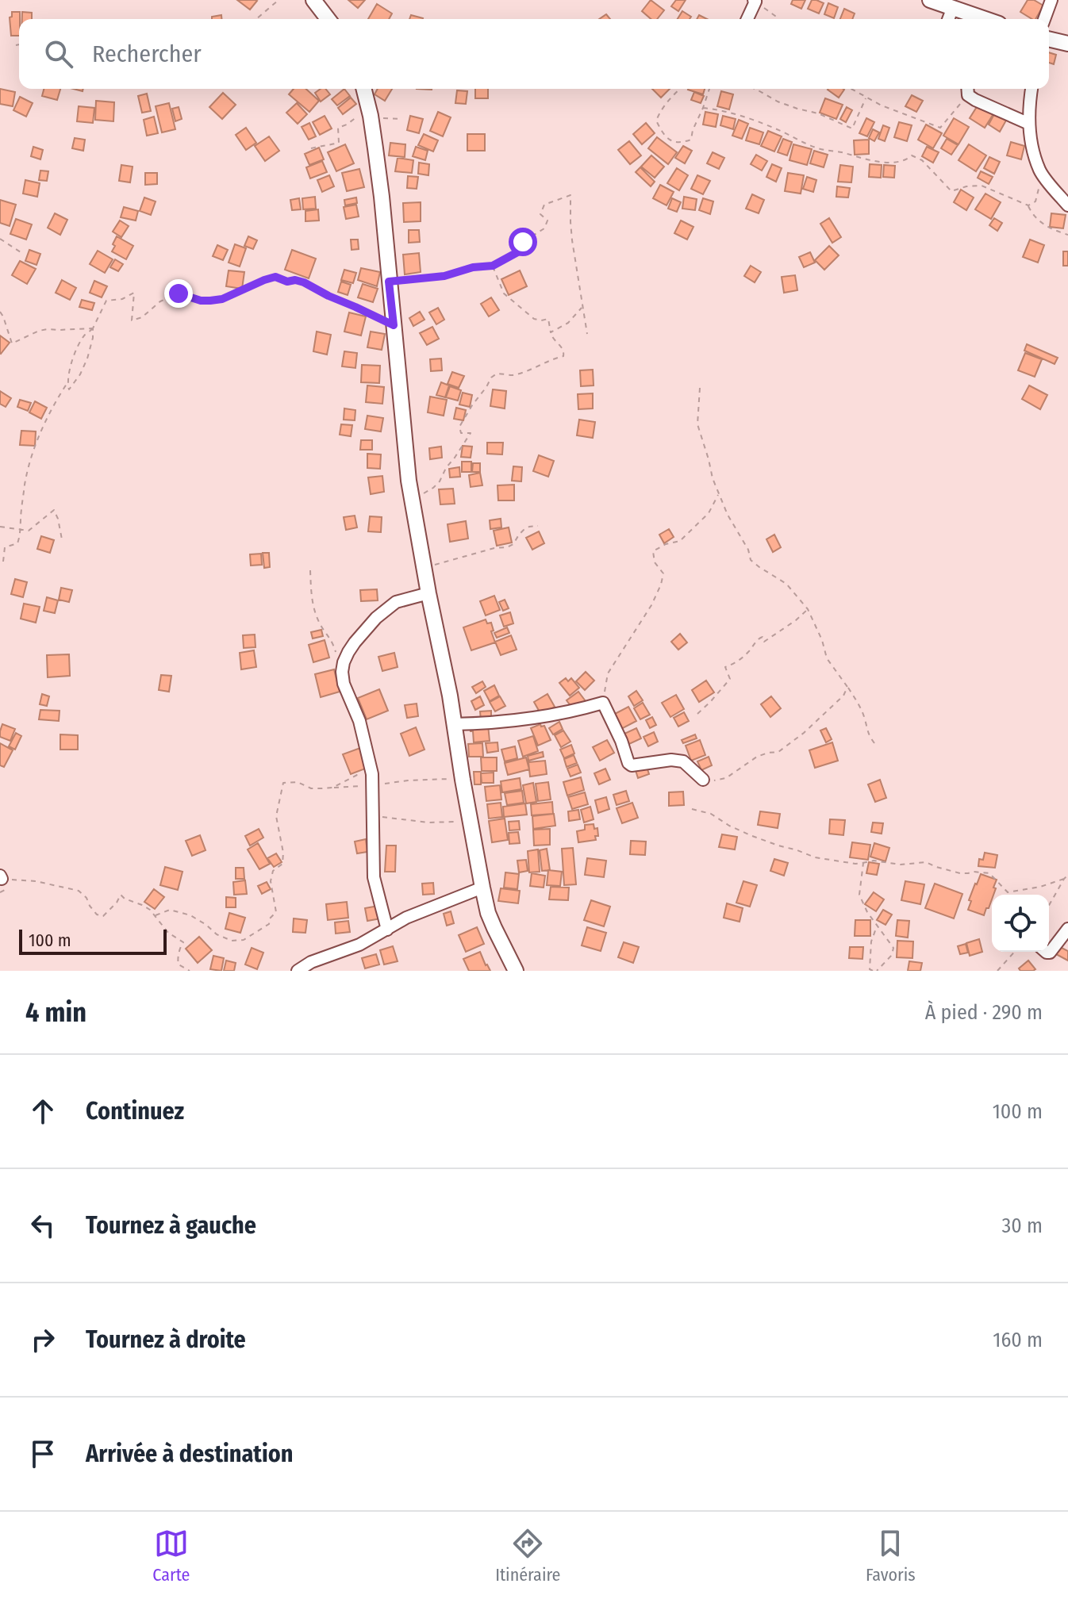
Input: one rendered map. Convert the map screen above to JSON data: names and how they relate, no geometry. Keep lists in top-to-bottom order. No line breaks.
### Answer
{"scale_bar":"100 m","page":{"search":"Rechercher","scale":"100 m","heading":["4 min","À pied · 290 m"],"list":[["Continuez","100 m"],["Tournez à gauche","30 m"],["Tournez à droite","160 m"],"Arrivée à destination"],"nav":["Carte","Itinéraire","Favoris"]}}
